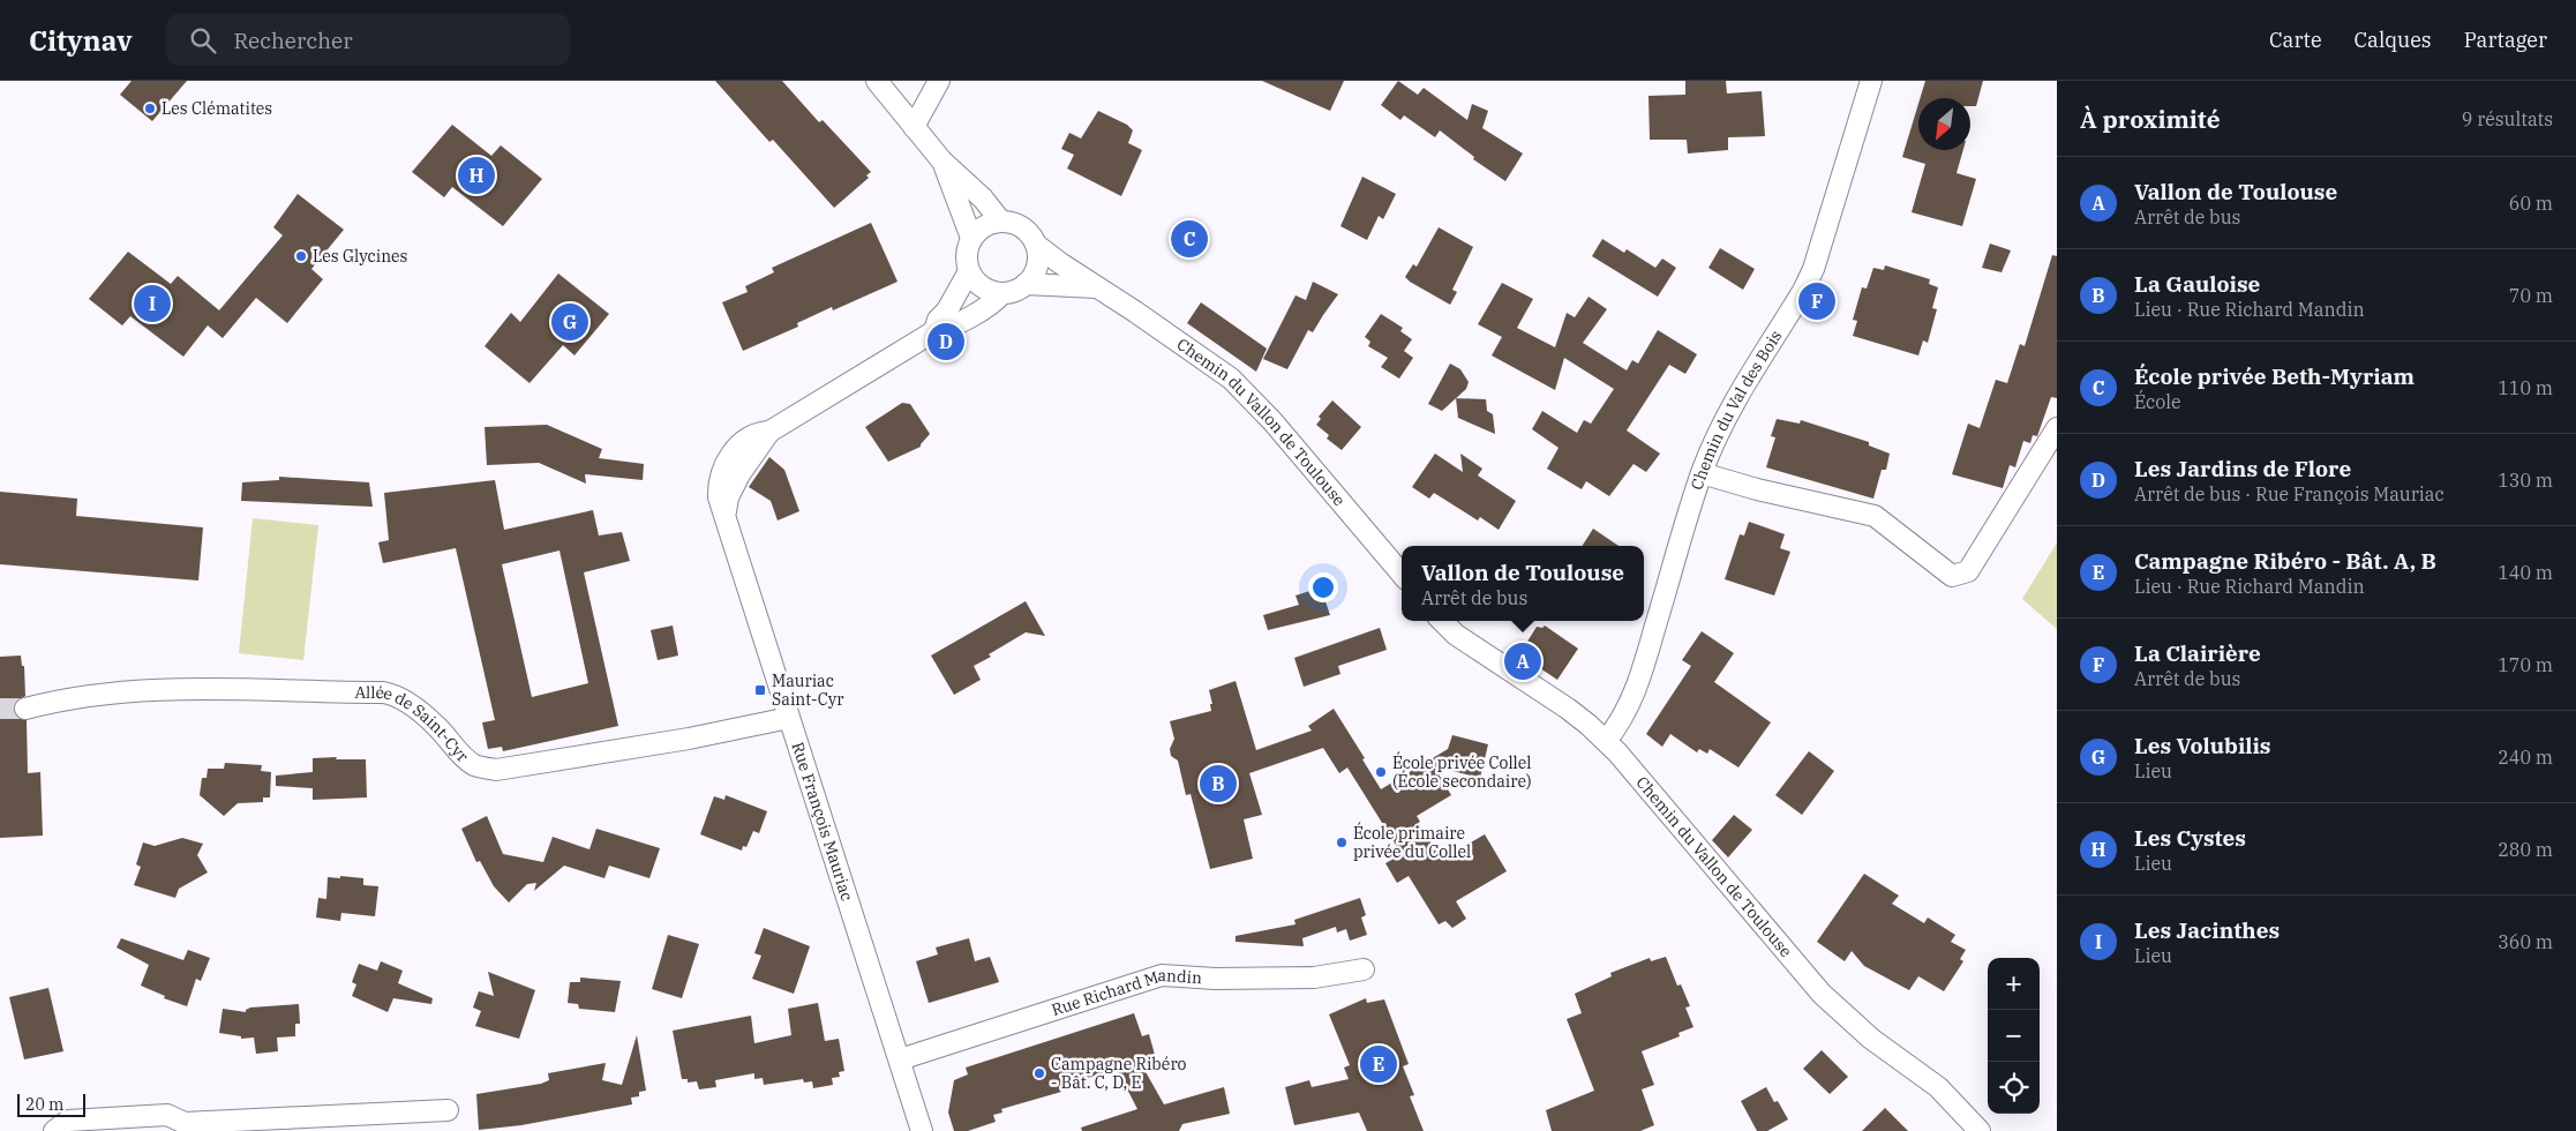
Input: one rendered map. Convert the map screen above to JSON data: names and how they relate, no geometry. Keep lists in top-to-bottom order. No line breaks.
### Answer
{"streets":{"street":["Chemin du Val des Bois","Chemin du Vallon de Toulouse","Allée de Saint-Cyr","Rue François Mauriac","Rue Richard Mandin"]},"crossings":[["Chemin du Val des Bois","Chemin du Vallon de Toulouse"],["Chemin du Vallon de Toulouse","Rue François Mauriac"],["Allée de Saint-Cyr","Rue François Mauriac"],["Rue François Mauriac","Rue Richard Mandin"]],"places":{"other":["Les Clématites","Les Glycines","École privée Collel (École secondaire)","École primaire privée du Collel","Campagne Ribéro - Bât. C, D, E"],"transit":["Mauriac Saint-Cyr"]},"scale_bar":"20 m","north":"bottom left","page":{"header":"Citynav","search":"Rechercher","nav":["Carte","Calques","Partager"],"heading":["À proximité","9 résultats"],"pins":["H","C","F","I","G","D","A","B","E"],"list":[{"mark":"A","name":"Vallon de Toulouse","note":"Arrêt de bus","value":"60 m"},{"mark":"B","name":"La Gauloise","note":"Lieu · Rue Richard Mandin","value":"70 m"},{"mark":"C","name":"École privée Beth-Myriam","note":"École","value":"110 m"},{"mark":"D","name":"Les Jardins de Flore","note":"Arrêt de bus · Rue François Mauriac","value":"130 m"},{"mark":"E","name":"Campagne Ribéro - Bât. A, B","note":"Lieu · Rue Richard Mandin","value":"140 m"},{"mark":"F","name":"La Clairière","note":"Arrêt de bus","value":"170 m"},{"mark":"G","name":"Les Volubilis","note":"Lieu","value":"240 m"},{"mark":"H","name":"Les Cystes","note":"Lieu","value":"280 m"},{"mark":"I","name":"Les Jacinthes","note":"Lieu","value":"360 m"}],"popup":["Vallon de Toulouse","Arrêt de bus"],"map_buttons":["+","−"],"scale":"20 m"}}
